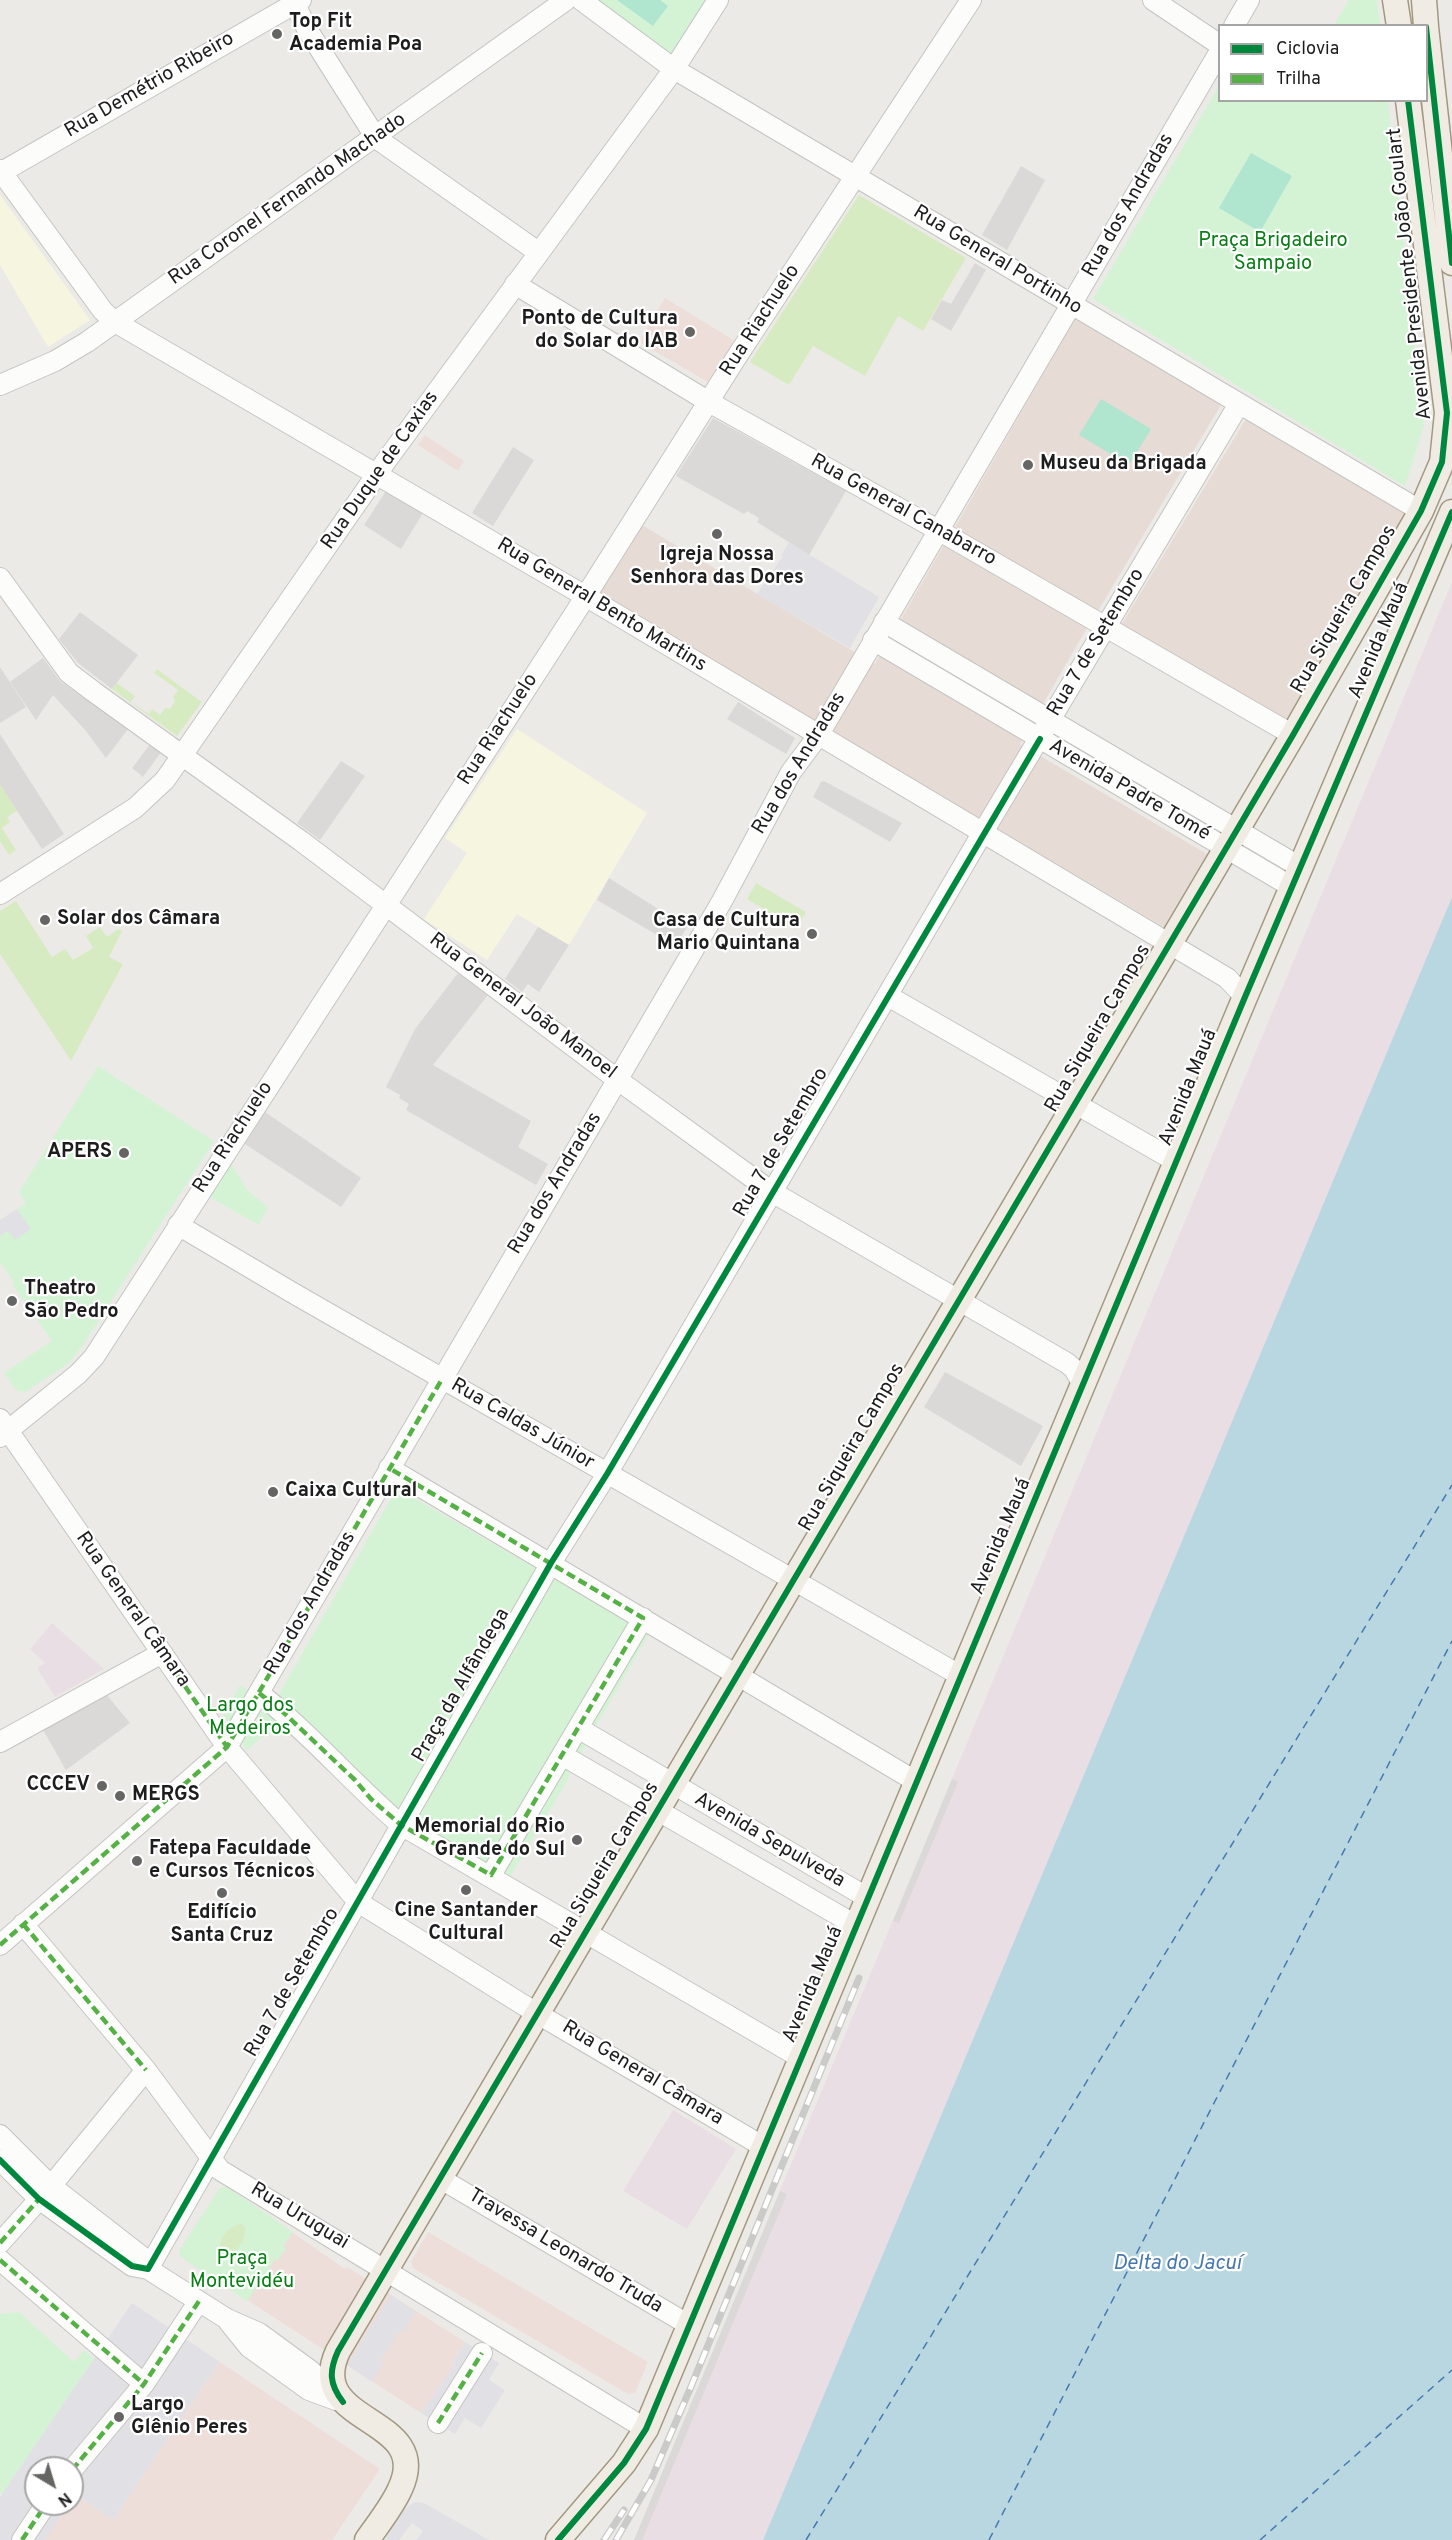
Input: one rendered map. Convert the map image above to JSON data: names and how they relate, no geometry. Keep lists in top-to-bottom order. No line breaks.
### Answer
{"streets":{"main road":["Avenida Presidente João Goulart","Rua Siqueira Campos","Avenida Mauá"],"street":["Rua Demétrio Ribeiro","Rua Coronel Fernando Machado","Rua dos Andradas","Rua General Portinho","Rua Riachuelo","Rua Duque de Caxias","Rua General Canabarro","Rua General Bento Martins","Rua 7 de Setembro","Avenida Padre Tomé","Rua General João Manoel","Rua Caldas Júnior","Rua General Câmara","Praça da Alfândega","Avenida Sepulveda","Rua Uruguai","Travessa Leonardo Truda"]},"crossings":[["Rua Demétrio Ribeiro","Rua General Bento Martins"],["Rua Coronel Fernando Machado","Rua General Bento Martins"],["Rua dos Andradas","Rua General Portinho"],["Rua dos Andradas","Rua General Canabarro"],["Rua dos Andradas","Rua General Bento Martins"],["Rua dos Andradas","Avenida Padre Tomé"],["Rua dos Andradas","Rua General João Manoel"],["Rua dos Andradas","Rua Caldas Júnior"],["Rua dos Andradas","Rua General Câmara"],["Rua dos Andradas","Rua Uruguai"],["Rua General Portinho","Avenida Presidente João Goulart"],["Rua General Portinho","Rua Riachuelo"],["Rua General Portinho","Rua Duque de Caxias"],["Rua General Portinho","Rua Siqueira Campos"],["Rua General Portinho","Rua 7 de Setembro"],["Avenida Presidente João Goulart","Rua Siqueira Campos"],["Rua Riachuelo","Rua General Canabarro"],["Rua Riachuelo","Rua General Bento Martins"],["Rua Riachuelo","Rua General João Manoel"],["Rua Riachuelo","Rua Caldas Júnior"],["Rua Riachuelo","Rua General Câmara"],["Rua Duque de Caxias","Rua General Canabarro"],["Rua Duque de Caxias","Rua General Bento Martins"],["Rua Duque de Caxias","Rua General João Manoel"],["Rua General Canabarro","Rua Siqueira Campos"],["Rua General Canabarro","Rua 7 de Setembro"],["Rua General Bento Martins","Rua Siqueira Campos"],["Rua General Bento Martins","Avenida Mauá"],["Rua General Bento Martins","Rua 7 de Setembro"],["Rua Siqueira Campos","Avenida Padre Tomé"],["Rua Siqueira Campos","Rua General João Manoel"],["Rua Siqueira Campos","Rua Caldas Júnior"],["Rua Siqueira Campos","Rua General Câmara"],["Rua Siqueira Campos","Avenida Sepulveda"],["Rua Siqueira Campos","Rua Uruguai"],["Rua Siqueira Campos","Travessa Leonardo Truda"],["Avenida Mauá","Avenida Padre Tomé"],["Avenida Mauá","Rua General João Manoel"],["Avenida Mauá","Rua Caldas Júnior"],["Avenida Mauá","Rua General Câmara"],["Avenida Mauá","Avenida Sepulveda"],["Avenida Mauá","Rua Uruguai"],["Avenida Mauá","Travessa Leonardo Truda"],["Rua 7 de Setembro","Avenida Padre Tomé"],["Rua 7 de Setembro","Rua General João Manoel"],["Rua 7 de Setembro","Rua Caldas Júnior"],["Rua 7 de Setembro","Rua General Câmara"],["Rua 7 de Setembro","Praça da Alfândega"],["Rua 7 de Setembro","Rua Uruguai"]],"water":["Delta do Jacuí"],"parks":["Praça Brigadeiro Sampaio","Largo dos Medeiros","Praça Montevidéu"],"places":["Top Fit Academia Poa","Ponto de Cultura do Solar do IAB","Museu da Brigada","Igreja Nossa Senhora das Dores","Solar dos Câmara","Casa de Cultura Mario Quintana","APERS","Theatro São Pedro","Caixa Cultural","CCCEV","MERGS","Memorial do Rio Grande do Sul","Fatepa Faculdade e Cursos Técnicos","Cine Santander Cultural","Edifício Santa Cruz","Largo Glênio Peres"],"legend":["Ciclovia","Trilha"],"north":"bottom right"}
